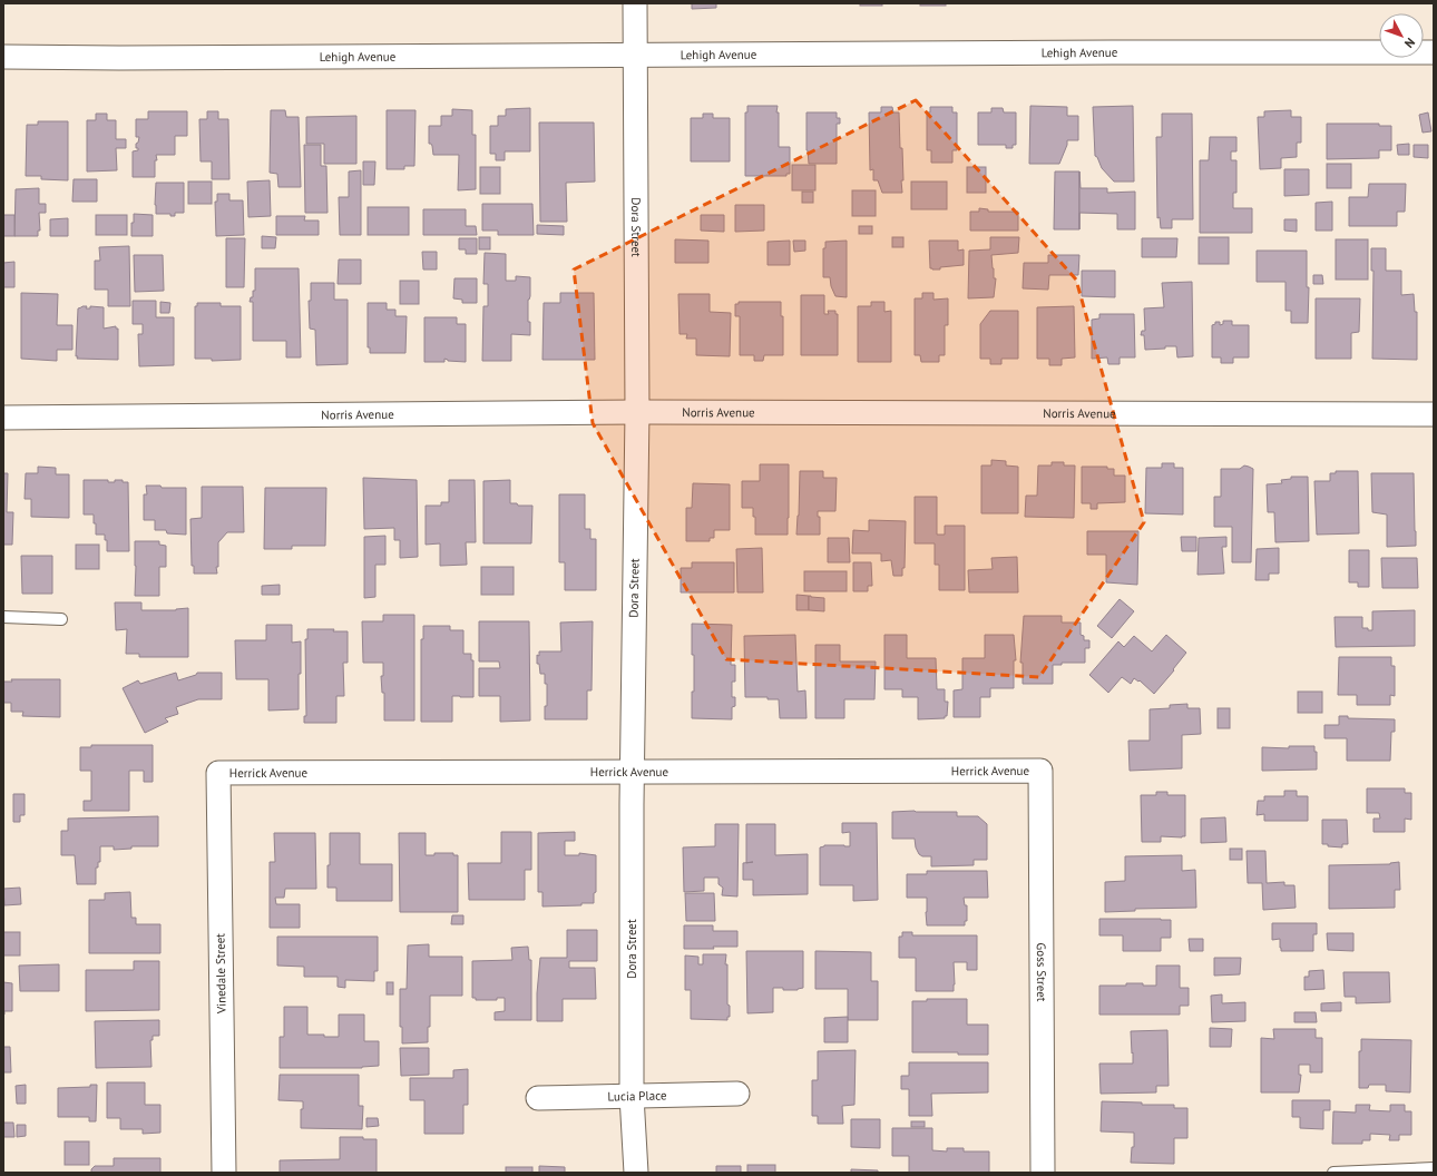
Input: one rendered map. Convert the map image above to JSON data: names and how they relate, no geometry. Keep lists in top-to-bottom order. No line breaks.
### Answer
{"streets":{"street":["Lehigh Avenue","Dora Street","Norris Avenue","Herrick Avenue","Goss Street","Vinedale Street","Lucia Place"]},"crossings":[["Lehigh Avenue","Dora Street"],["Dora Street","Norris Avenue"],["Dora Street","Herrick Avenue"],["Dora Street","Lucia Place"],["Herrick Avenue","Goss Street"],["Herrick Avenue","Vinedale Street"]],"north":"bottom right"}
